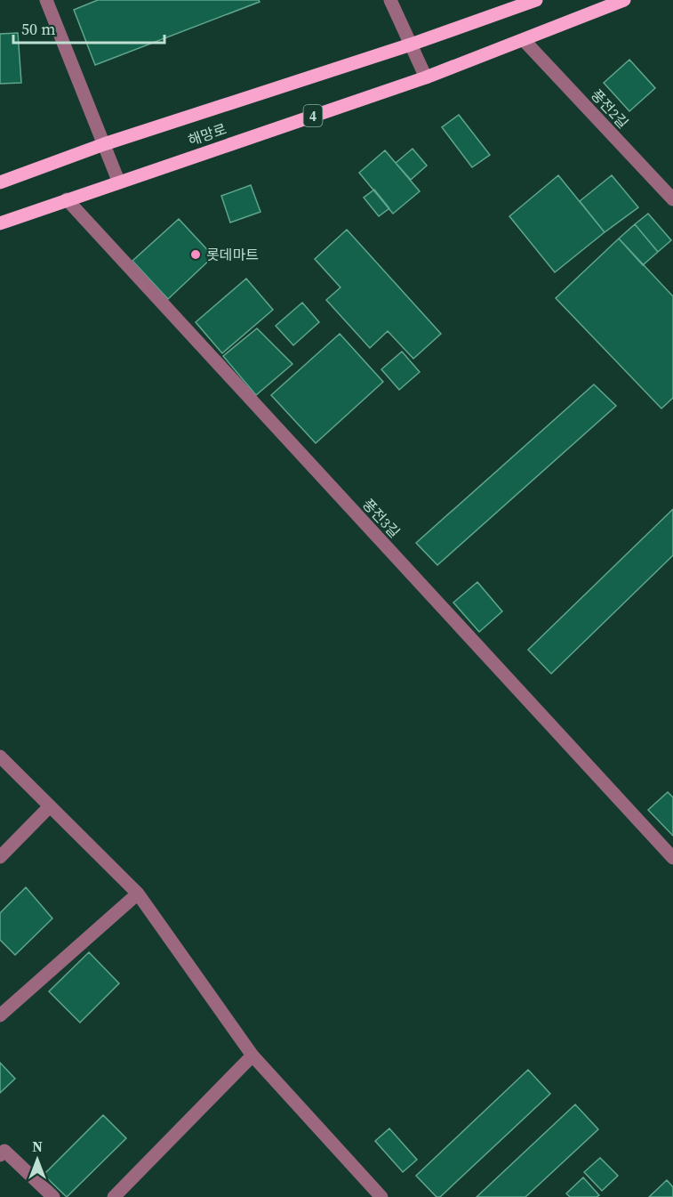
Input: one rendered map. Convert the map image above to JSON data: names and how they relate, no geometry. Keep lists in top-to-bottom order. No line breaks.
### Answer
{"streets":{"main road":["4","해망로"],"street":["풍전2길","풍전3길"]},"crossings":[["풍전2길","해망로"],["해망로","풍전3길"]],"places":["롯데마트"],"scale_bar":"50 m","north":"top"}
